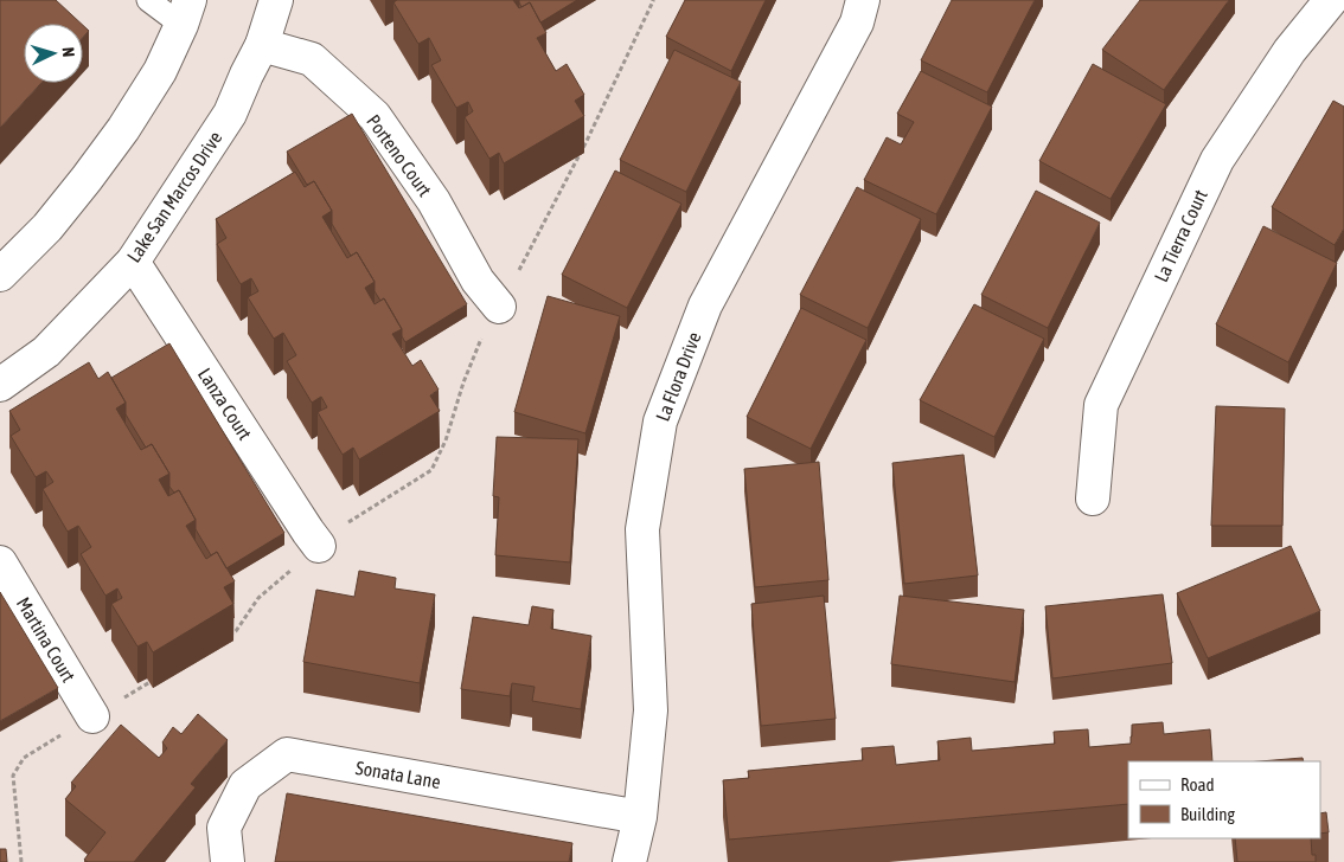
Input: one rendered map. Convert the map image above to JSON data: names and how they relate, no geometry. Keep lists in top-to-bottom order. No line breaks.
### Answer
{"streets":{"street":["Porteno Court","Lake San Marcos Drive","La Tierra Court","La Flora Drive","Lanza Court","Martina Court","Sonata Lane"]},"crossings":[["Porteno Court","Lake San Marcos Drive"],["Lake San Marcos Drive","Lanza Court"],["La Flora Drive","Sonata Lane"]],"legend":["Road","Building"],"north":"right"}
